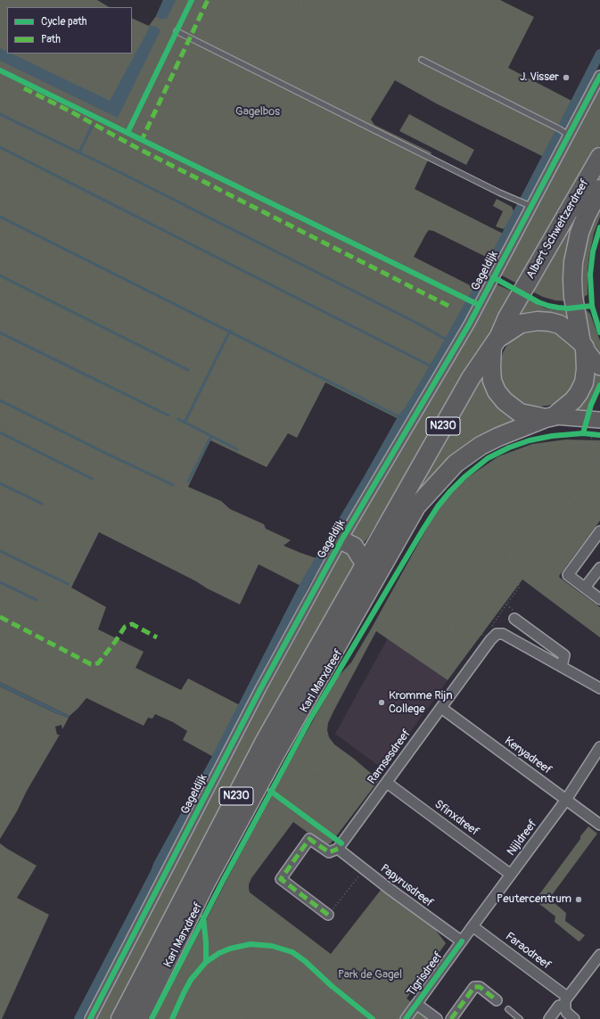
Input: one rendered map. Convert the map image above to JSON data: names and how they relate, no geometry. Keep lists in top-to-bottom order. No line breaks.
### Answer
{"streets":{"highway":["Albert Schweitzerdreef","N230","Karl Marxdreef"],"street":["Gageldijk","Kenyadreef","Ramsesdreef","Sfinxdreef","Nijldreef","Papyrusdreef","Faraodreef","Tigrisdreef"]},"crossings":[["Albert Schweitzerdreef","N230"],["Albert Schweitzerdreef","Karl Marxdreef"],["N230","Karl Marxdreef"],["Kenyadreef","Ramsesdreef"],["Kenyadreef","Nijldreef"],["Ramsesdreef","Sfinxdreef"],["Ramsesdreef","Papyrusdreef"],["Sfinxdreef","Nijldreef"],["Nijldreef","Papyrusdreef"],["Nijldreef","Faraodreef"],["Nijldreef","Tigrisdreef"],["Papyrusdreef","Tigrisdreef"]],"parks":["Gagelbos","Park de Gagel"],"places":["J. Visser","Kromme Rijn College","Peutercentrum"],"legend":["Cycle path","Path"]}
